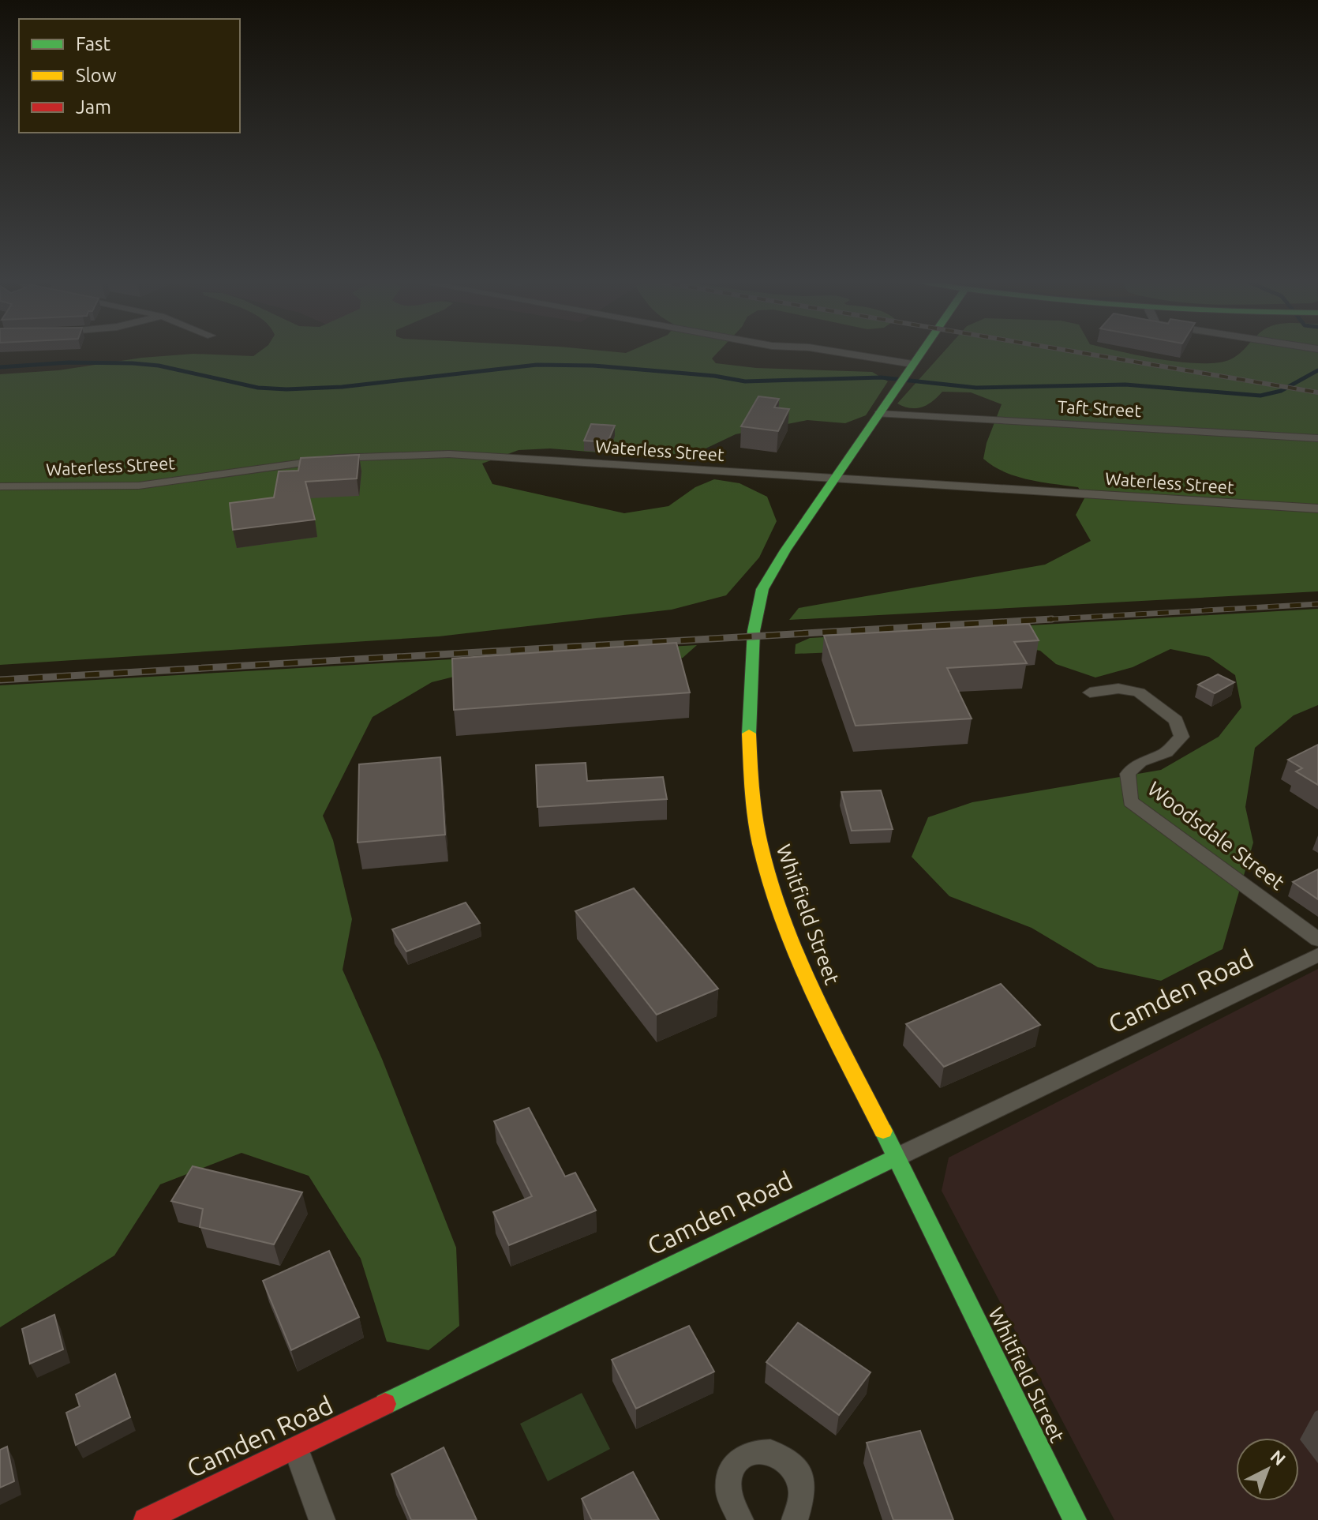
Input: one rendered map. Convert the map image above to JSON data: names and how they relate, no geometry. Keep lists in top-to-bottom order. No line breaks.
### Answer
{"streets":{"main road":["Whitfield Street","Camden Road"],"street":["Taft Street","Waterless Street","Woodsdale Street"]},"crossings":[["Taft Street","Whitfield Street"],["Waterless Street","Whitfield Street"],["Whitfield Street","Camden Road"]],"legend":["Fast","Slow","Jam"],"north":"top right"}
